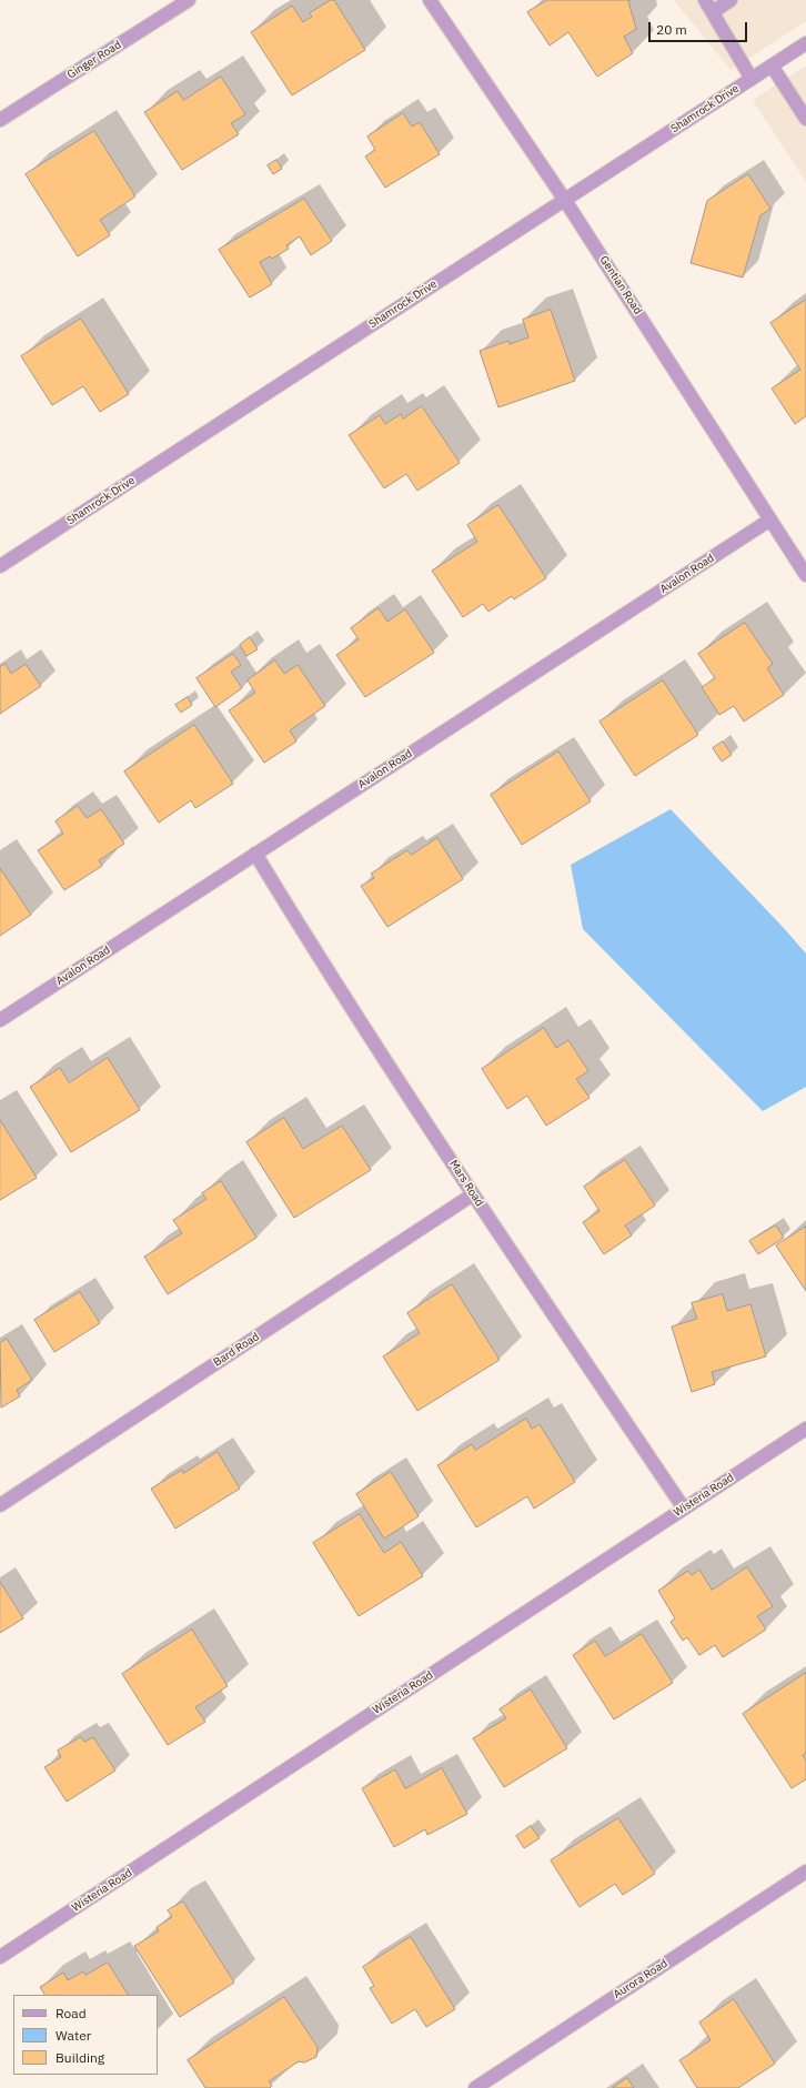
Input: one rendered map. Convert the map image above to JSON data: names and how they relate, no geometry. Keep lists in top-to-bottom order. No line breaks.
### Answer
{"streets":{"street":["Ginger Road","Shamrock Drive","Gentian Road","Avalon Road","Mars Road","Bard Road","Wisteria Road","Aurora Road"]},"crossings":[["Shamrock Drive","Gentian Road"],["Gentian Road","Avalon Road"],["Avalon Road","Mars Road"],["Mars Road","Bard Road"],["Mars Road","Wisteria Road"]],"legend":["Road","Water","Building"],"scale_bar":"20 m"}
